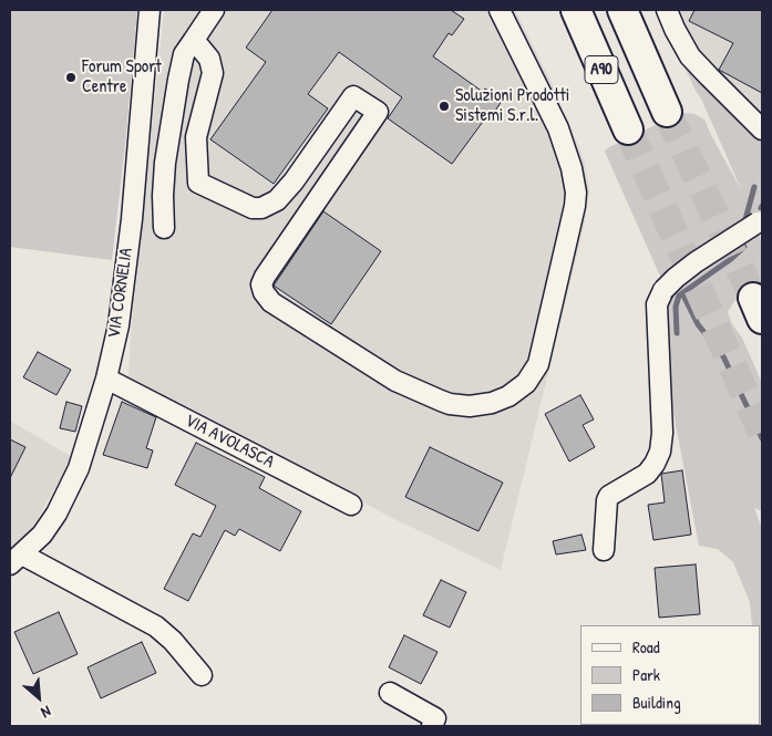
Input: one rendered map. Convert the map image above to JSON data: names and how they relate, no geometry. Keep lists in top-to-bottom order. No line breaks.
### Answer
{"streets":{"highway":["A90"],"street":["VIA CORNELIA","VIA AVOLASCA"]},"crossings":[["VIA CORNELIA","VIA AVOLASCA"]],"places":["Forum Sport Centre","Soluzioni Prodotti Sistemi S.r.l."],"legend":["Road","Park","Building"],"north":"bottom right"}
